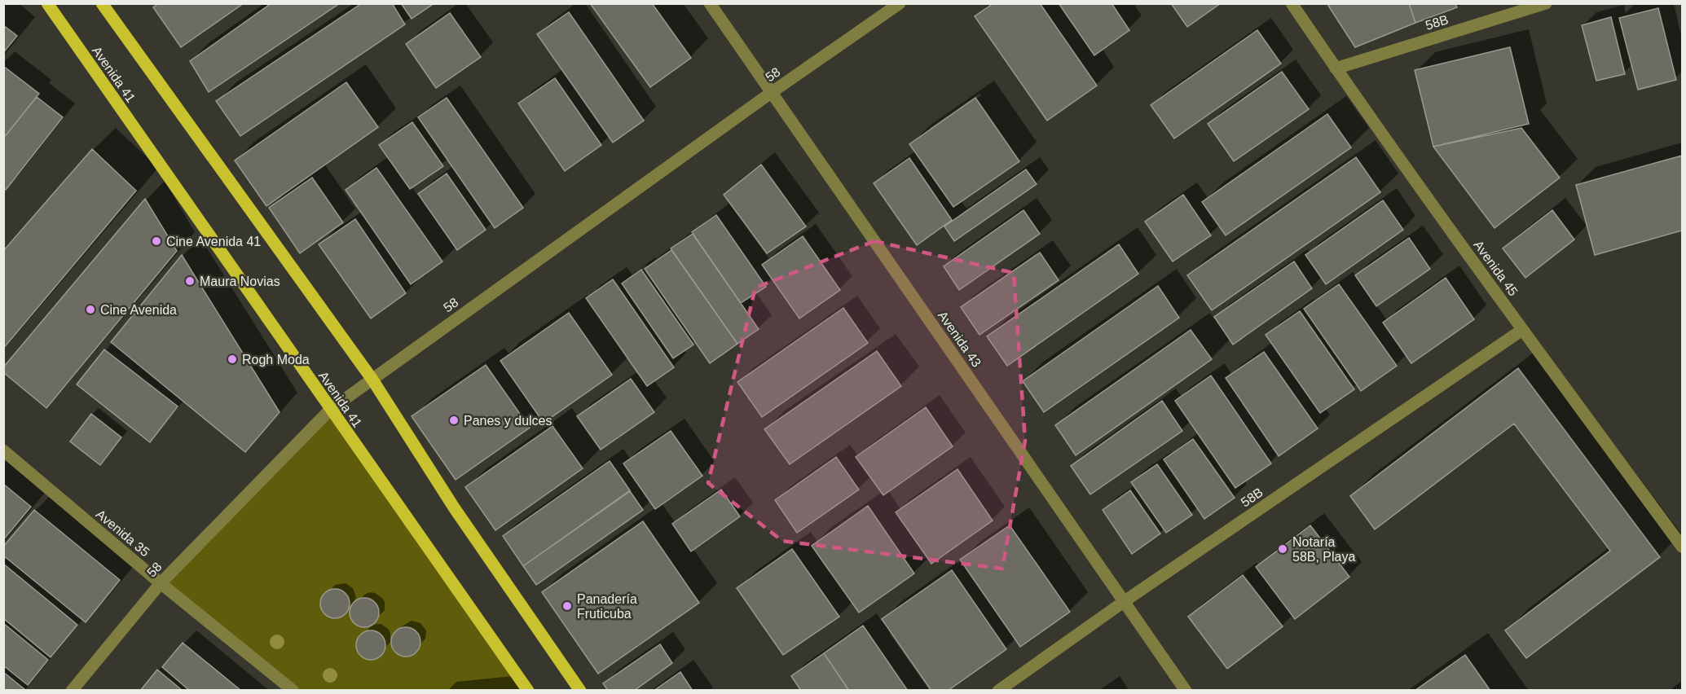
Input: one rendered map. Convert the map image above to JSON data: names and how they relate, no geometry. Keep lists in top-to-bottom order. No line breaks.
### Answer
{"streets":{"main road":["Avenida 41"],"street":["58B","58","Avenida 45","Avenida 43","Avenida 35"]},"crossings":[["58B","Avenida 45"],["58B","Avenida 43"],["Avenida 41","58"],["58","Avenida 43"],["58","Avenida 35"]],"places":["Cine Avenida 41","Maura Novias","Cine Avenida","Rogh Moda","Panes y dulces","Notaría 58B, Playa","Panadería Fruticuba"]}
